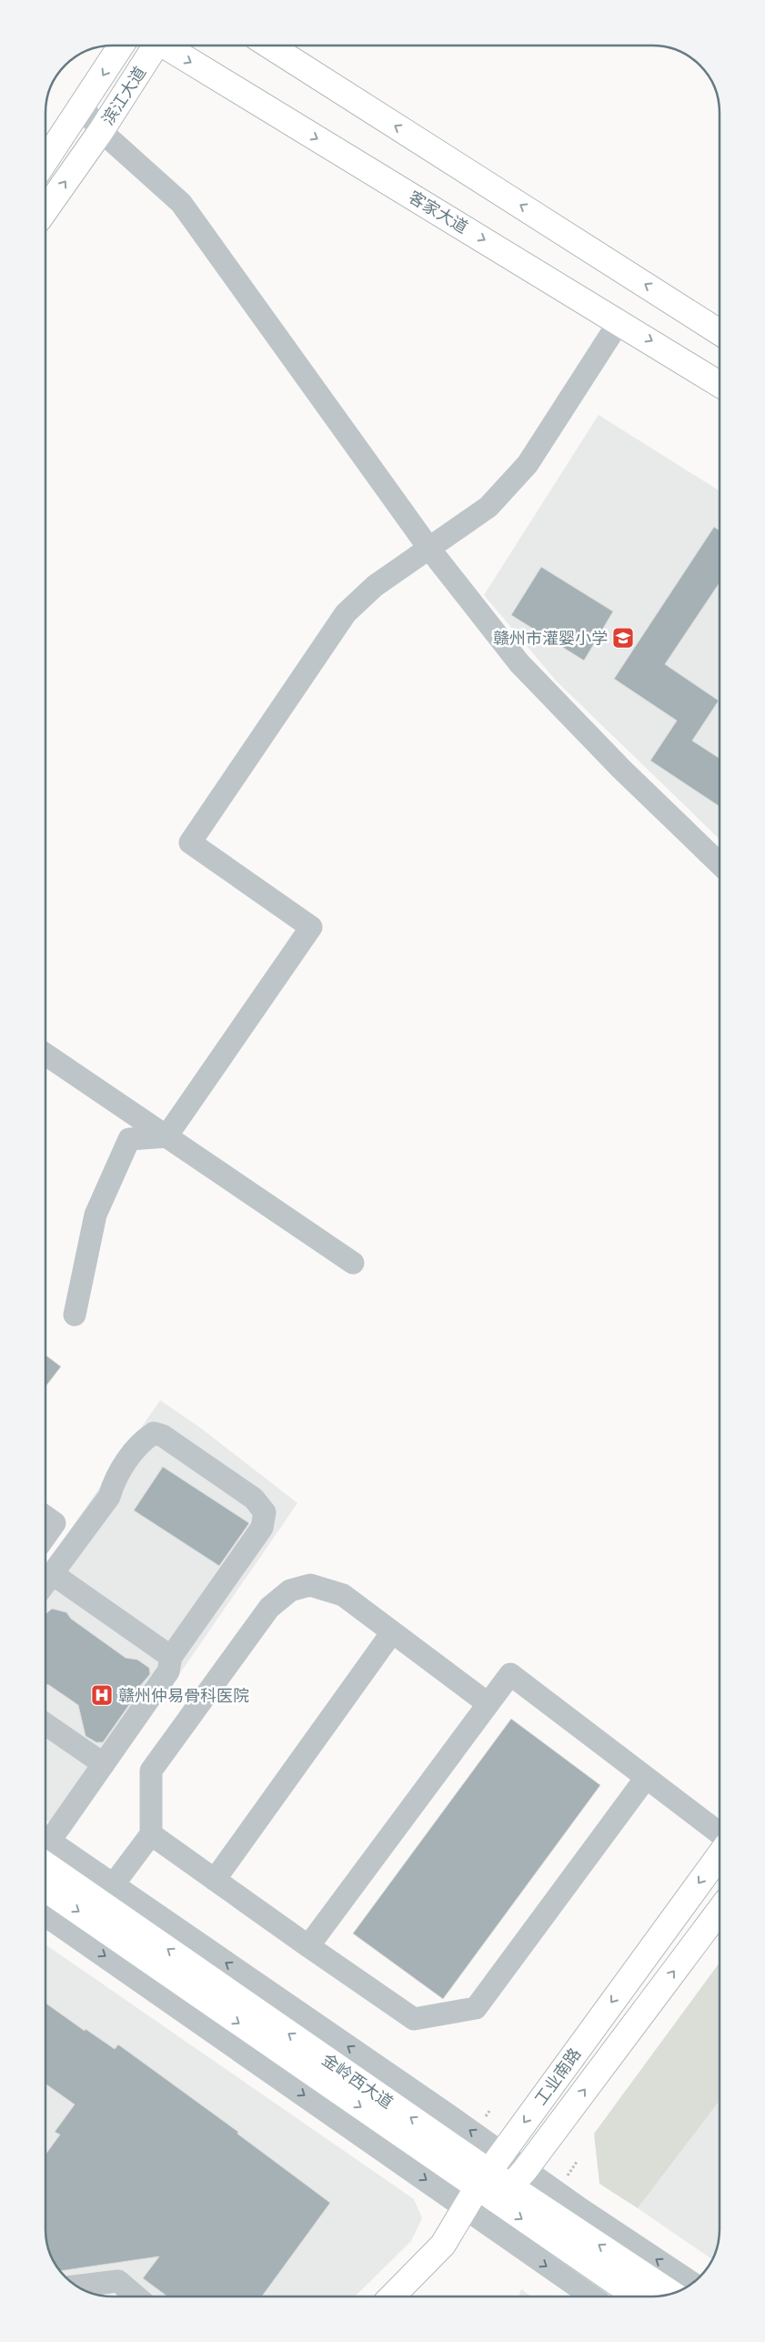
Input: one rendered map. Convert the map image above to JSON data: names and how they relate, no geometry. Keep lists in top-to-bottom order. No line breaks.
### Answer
{"streets":{"main road":["滨江大道","客家大道","工业南路","金岭西大道"]},"crossings":[["工业南路","金岭西大道"]],"places":{"school or university":["赣州市灌婴小学"],"hospital":["赣州仲易骨科医院"]}}
